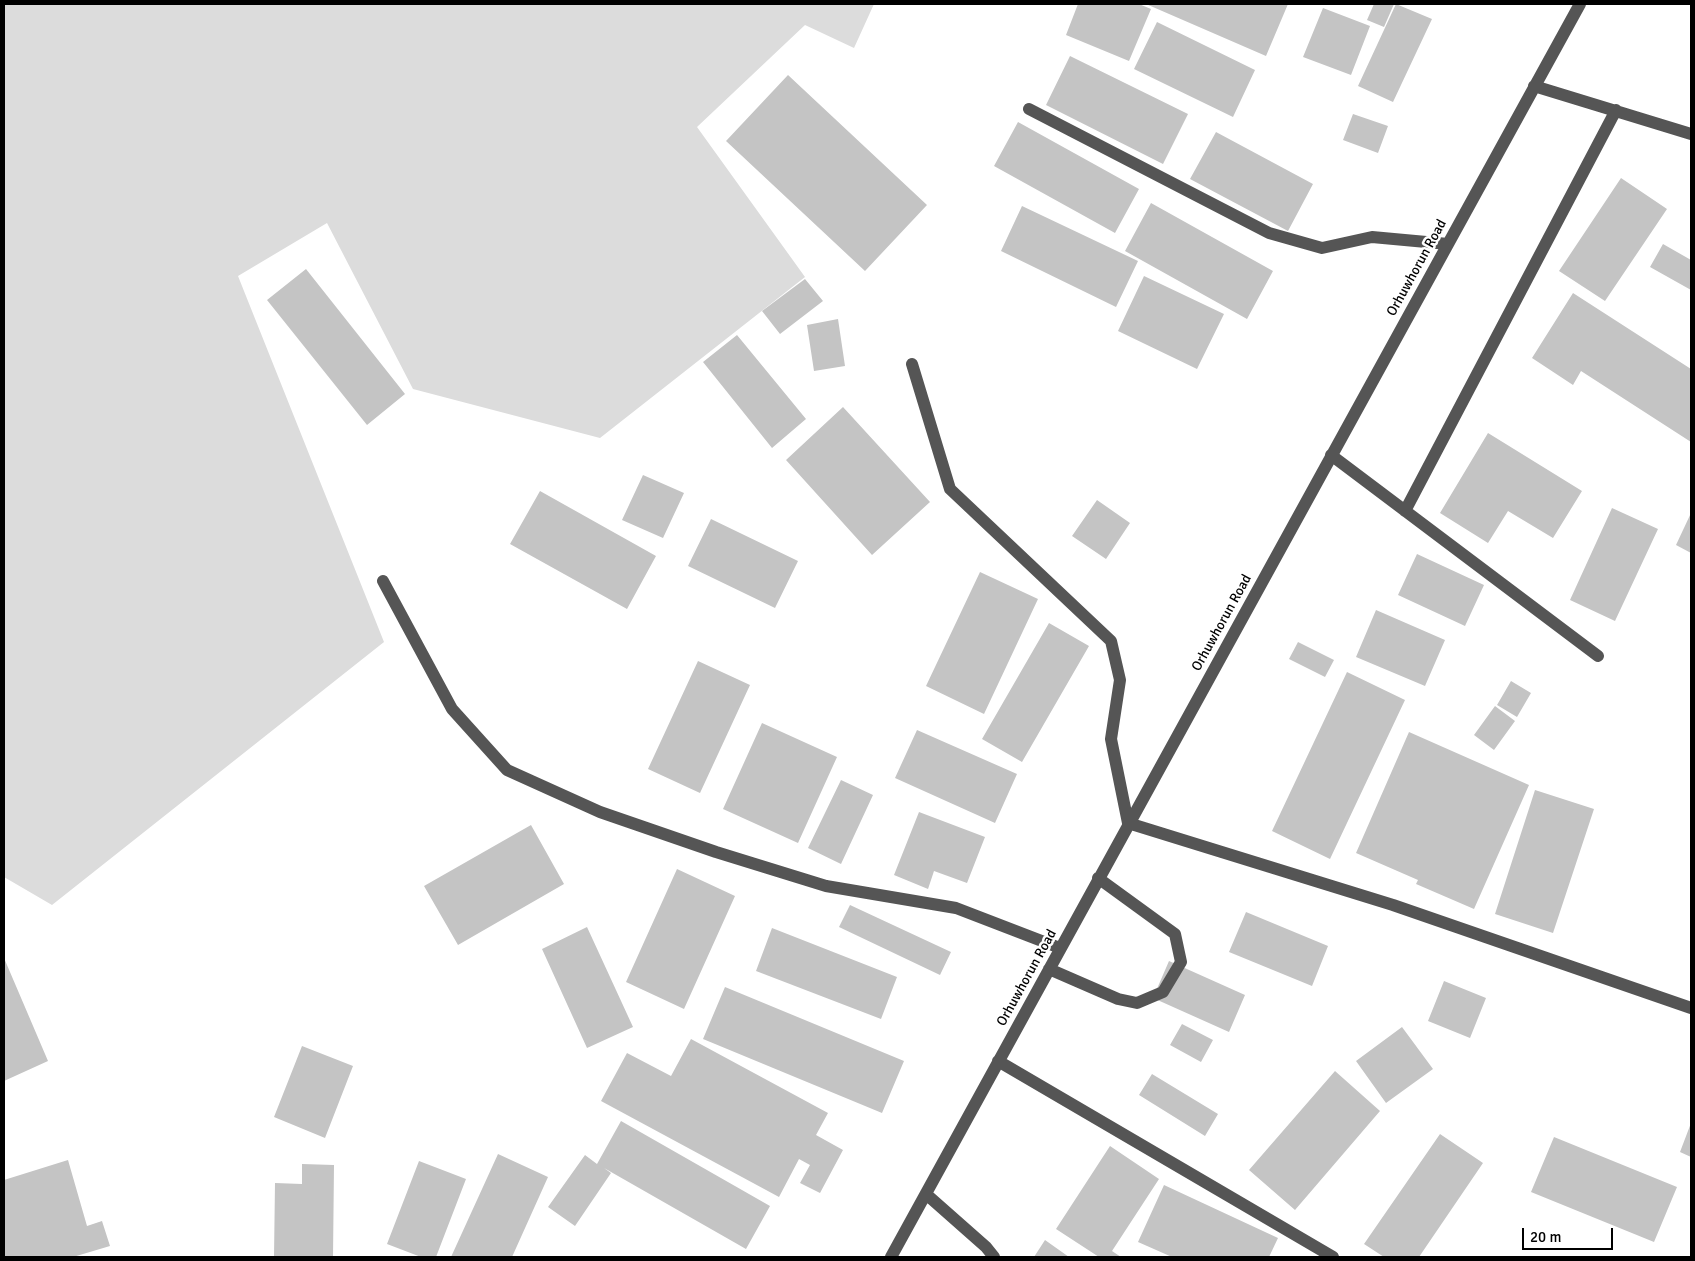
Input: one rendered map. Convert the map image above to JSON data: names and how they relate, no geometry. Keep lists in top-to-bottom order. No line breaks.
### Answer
{"streets":{"street":["Orhuwhorun Road"]},"scale_bar":"20 m"}
